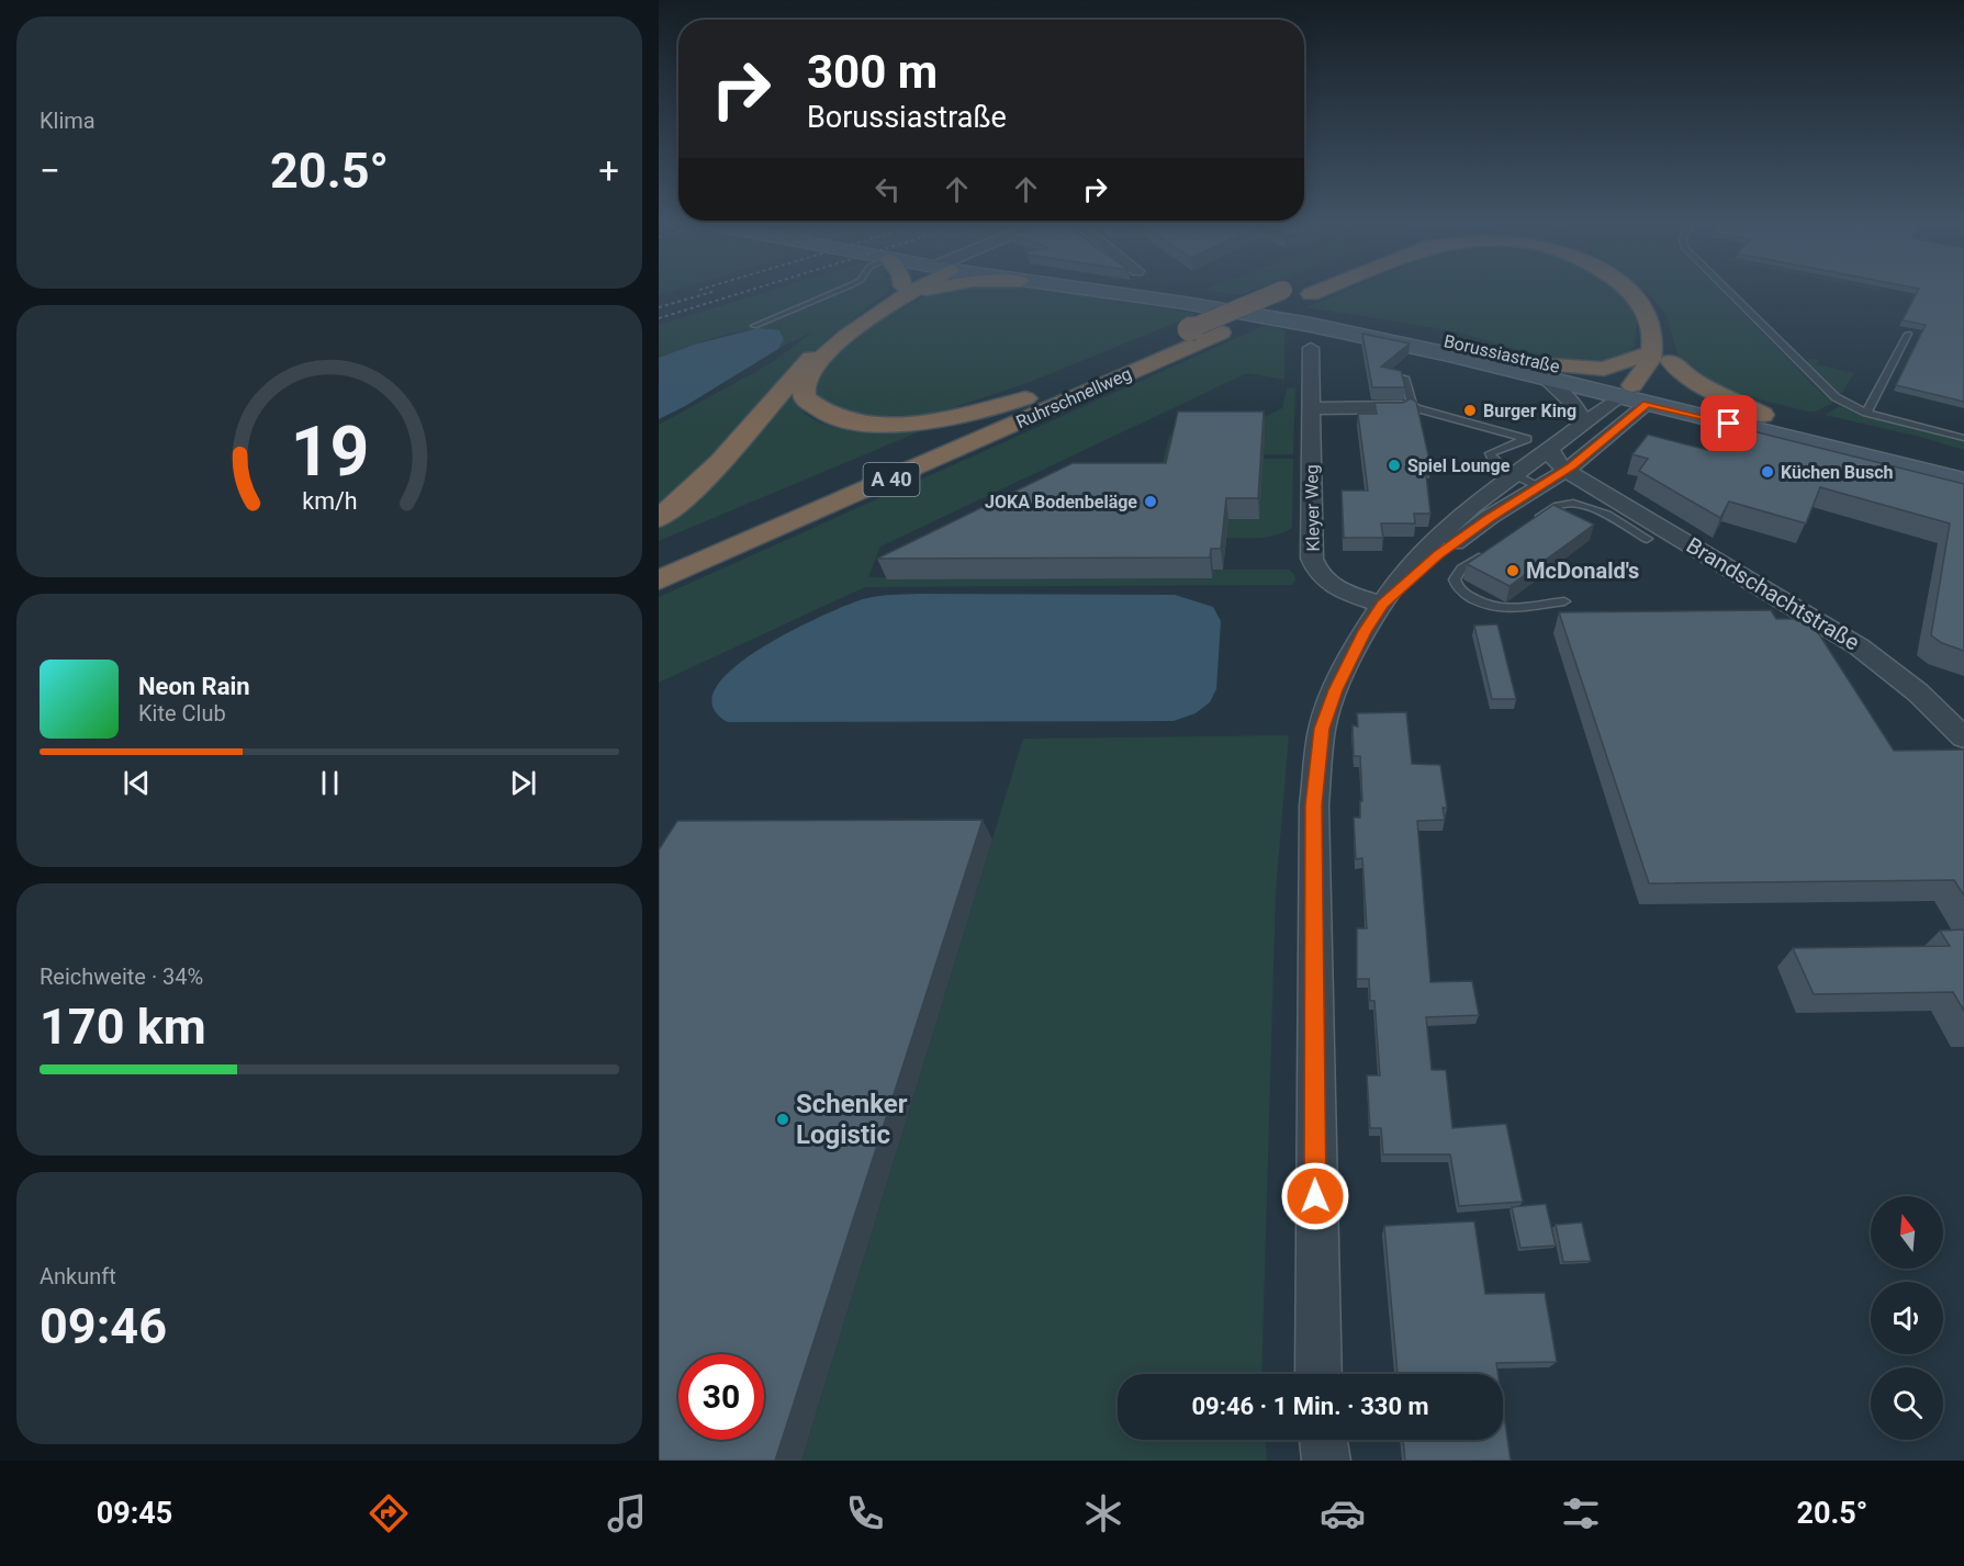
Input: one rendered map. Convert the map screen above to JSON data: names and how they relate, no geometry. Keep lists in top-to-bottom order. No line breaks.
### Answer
{"streets":{"highway":["Ruhrschnellweg","A 40"],"main road":["Borussiastraße"],"street":["Kleyer Weg","Brandschachtstraße"]},"places":["Burger King","Spiel Lounge","Küchen Busch","JOKA Bodenbeläge","McDonald's","Schenker Logistic"],"north":"top","page":{"tile":["Klima",["Reichweite · 34%","170 km"],["Ankunft","09:46"]],"turn":["300 m","Borussiastraße"],"heat":["−","20.5°","+"],"song":["Neon Rain","Kite Club"],"limit":"30","trip":"09:46 · 1 Min. · 330 m","tabs":["09:45","20.5°"],"gauge":["19","km/h"]}}
